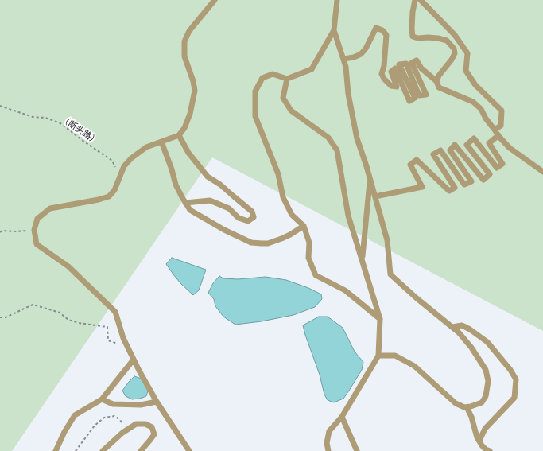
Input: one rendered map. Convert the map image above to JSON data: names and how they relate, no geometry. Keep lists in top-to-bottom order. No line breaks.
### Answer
{"streets":{"path":["（断头路）"]}}
